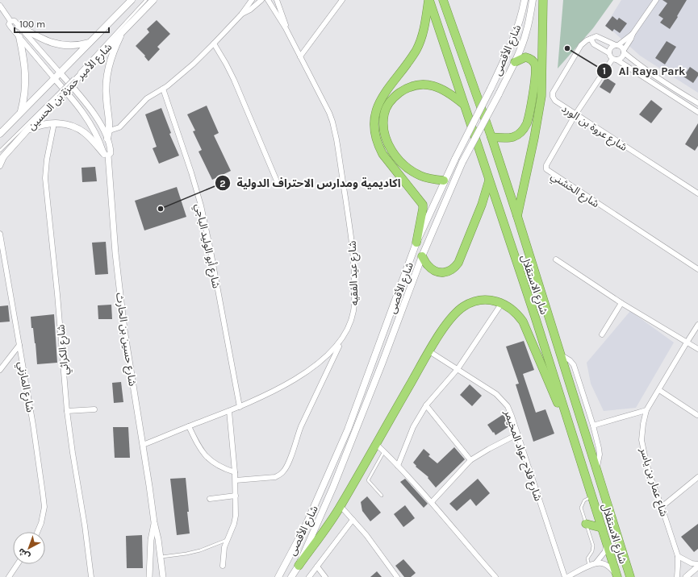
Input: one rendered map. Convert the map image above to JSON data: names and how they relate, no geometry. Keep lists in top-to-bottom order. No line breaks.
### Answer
{"streets":{"highway":["شارع الاستقلال"],"main road":["شارع الأقصى","شارع الأمير حمزة بن الحسين"],"street":["شارع عروة بن الورد","شارع الخشني","شارع أبو الوليد الباجي","شارع عيد الفقيه","شارع حسين بن الحارث","شارع الكراثي","شارع المازني","شارع فلاح عواد المخيمر","شاع عمار بن ياسر"]},"crossings":[["شارع الأمير حمزة بن الحسين","شارع حسين بن الحارث"],["شارع عروة بن الورد","شارع الخشني"],["شارع أبو الوليد الباجي","شارع عيد الفقيه"],["شارع عيد الفقيه","شارع حسين بن الحارث"]],"places":["Al Raya Park","اكاديمية ومدارس الاحتراف الدولية"],"scale_bar":"100 m","north":"bottom left"}
